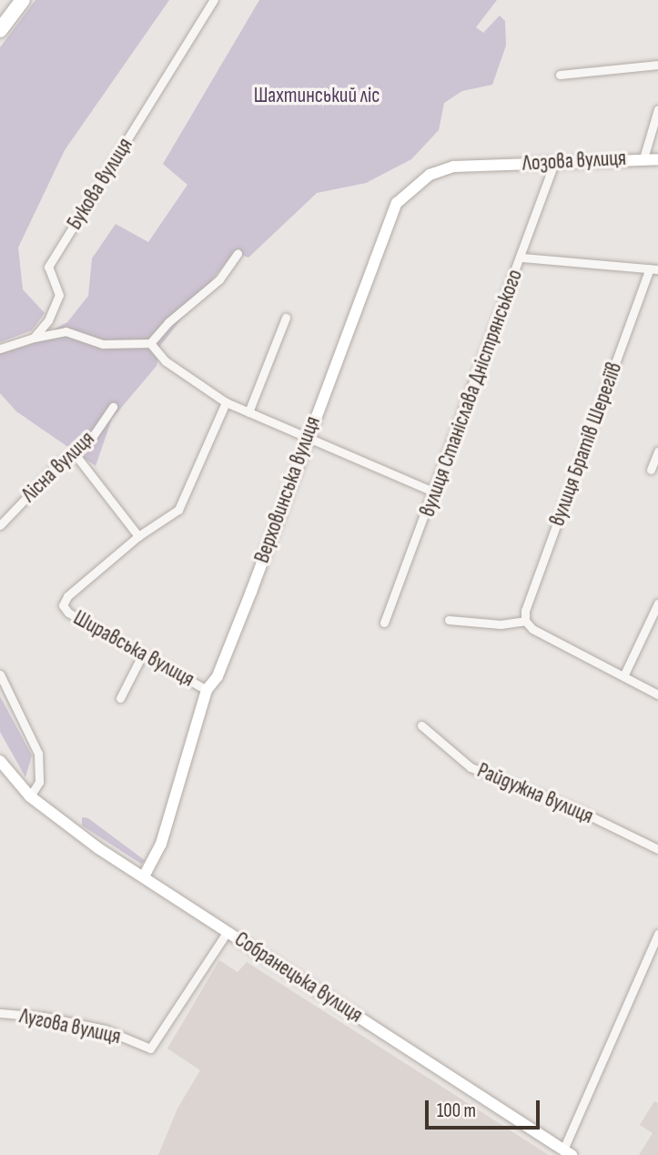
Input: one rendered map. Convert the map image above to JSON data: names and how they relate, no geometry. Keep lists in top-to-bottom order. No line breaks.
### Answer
{"streets":{"street":["Лозова вулиця","Букова вулиця","вулиця Станіслава Дністрянського","вулиця Братів Шерегіїв","Лісна вулиця","Верховинська вулиця","Ширавська вулиця","Райдужна вулиця","Собранецька вулиця","Лугова вулиця"]},"crossings":[["Лозова вулиця","вулиця Станіслава Дністрянського"],["Лозова вулиця","Верховинська вулиця"],["Верховинська вулиця","Ширавська вулиця"],["Верховинська вулиця","Собранецька вулиця"],["Собранецька вулиця","Лугова вулиця"]],"parks":["Шахтинський ліс"],"scale_bar":"100 m"}
